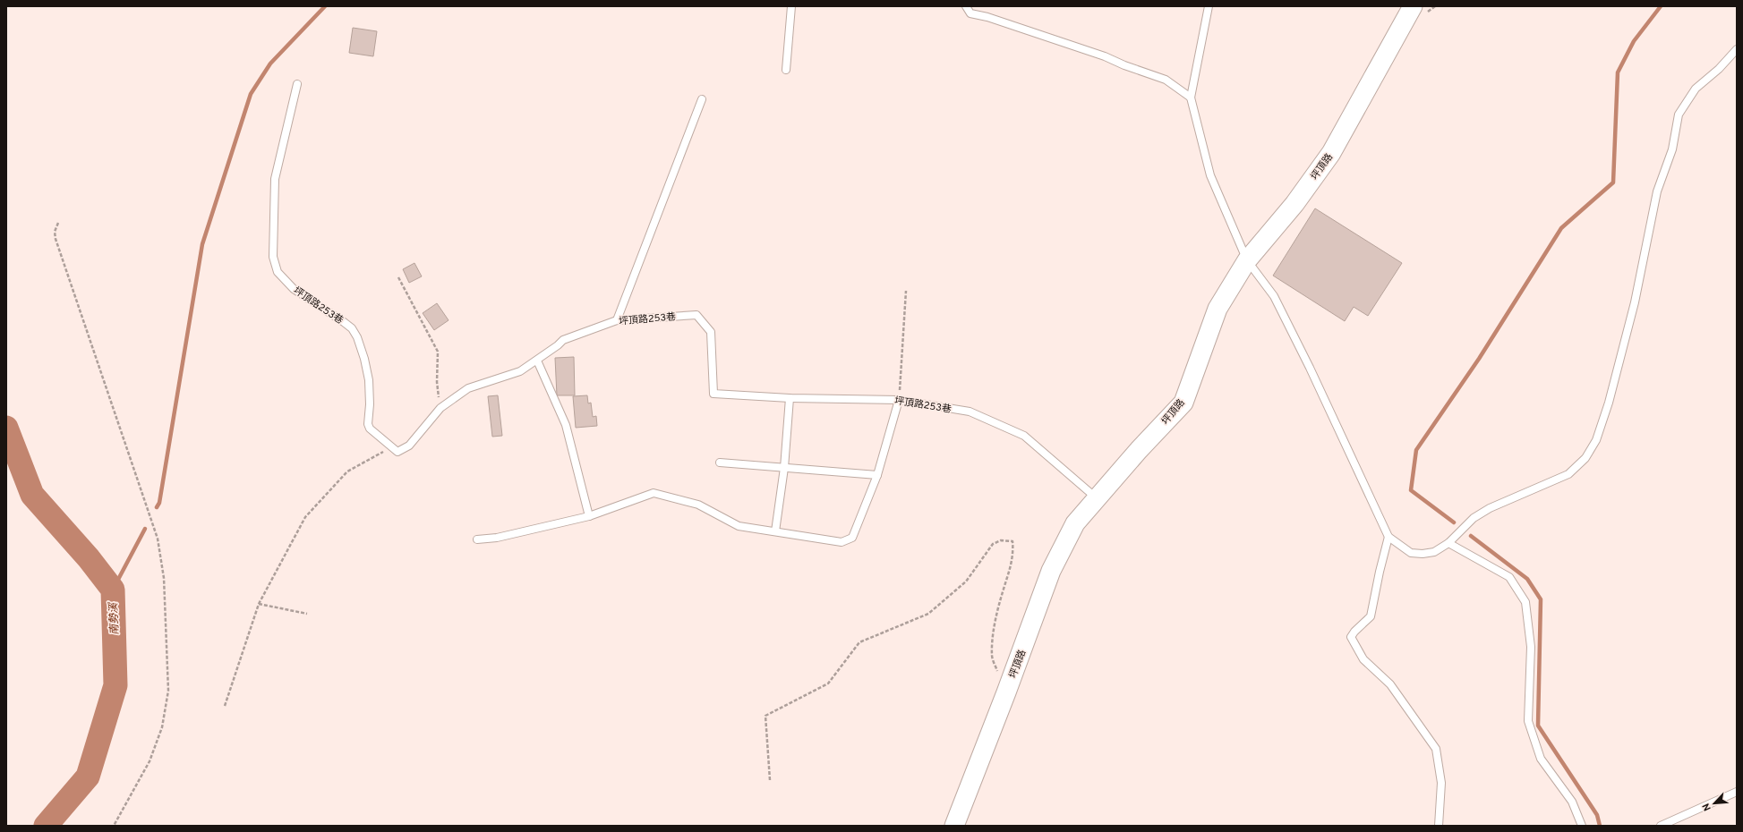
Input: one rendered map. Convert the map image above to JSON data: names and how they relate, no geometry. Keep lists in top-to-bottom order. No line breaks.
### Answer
{"streets":{"street":["坪頂路"],"lane":["坪頂路253巷"]},"crossings":[["坪頂路","坪頂路253巷"]],"water":["南勢溪"],"north":"bottom left"}
